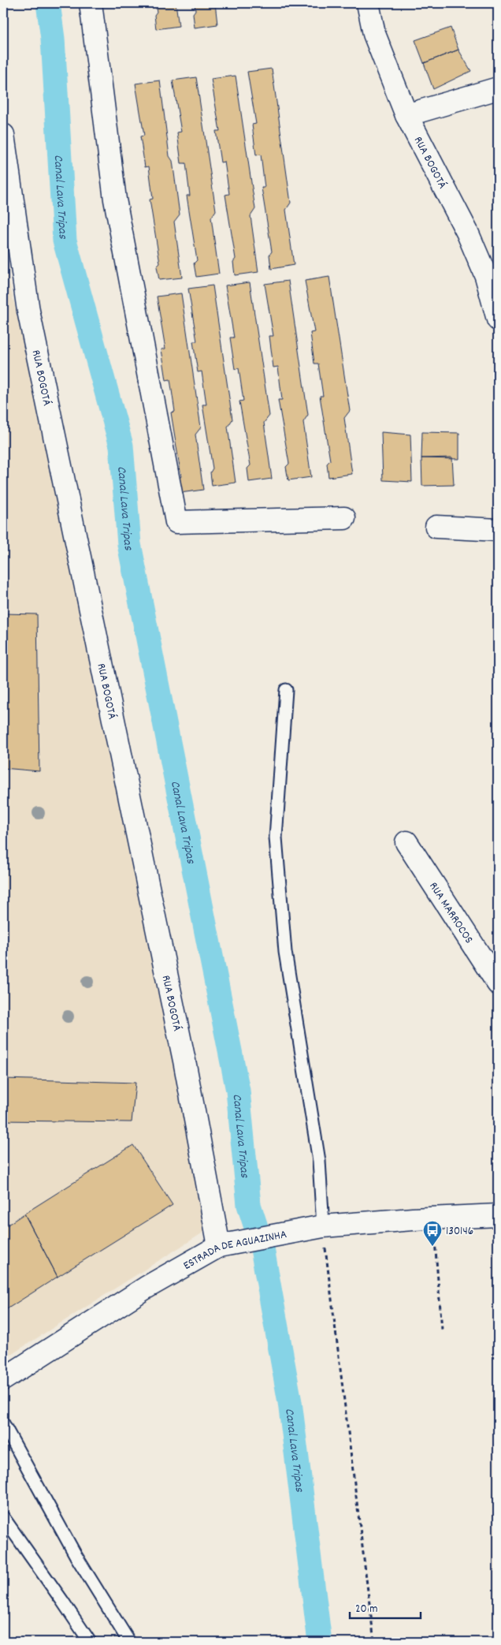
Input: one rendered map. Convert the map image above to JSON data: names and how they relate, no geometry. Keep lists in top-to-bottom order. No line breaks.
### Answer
{"streets":{"street":["RUA BOGOTÁ","RUA MARROCOS","ESTRADA DE AGUAZINHA"]},"crossings":[["RUA BOGOTÁ","ESTRADA DE AGUAZINHA"]],"water":["Canal Lava Tripas"],"places":{"bus stop":["130146"]},"scale_bar":"20 m"}
